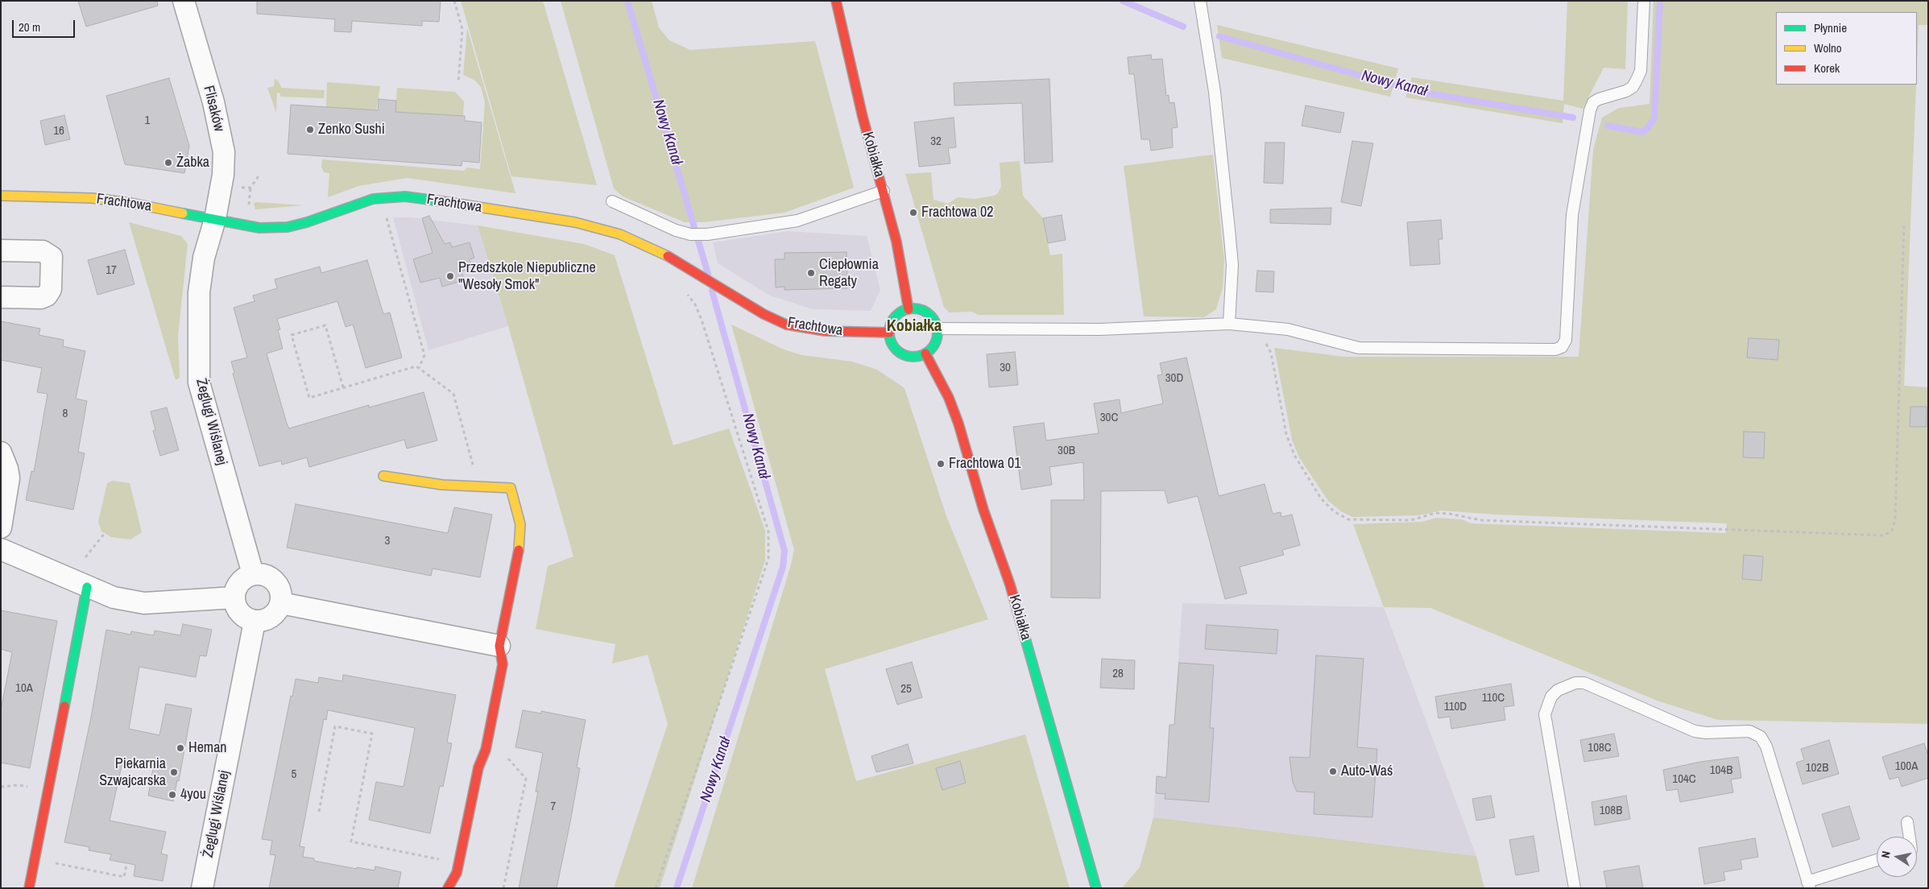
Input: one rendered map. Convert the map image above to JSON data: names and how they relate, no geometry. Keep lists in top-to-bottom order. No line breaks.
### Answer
{"streets":{"street":["Flisaków","Kobiałka","Frachtowa","Żeglugi Wiślanej"]},"crossings":[["Flisaków","Frachtowa"],["Flisaków","Żeglugi Wiślanej"],["Kobiałka","Frachtowa"],["Frachtowa","Żeglugi Wiślanej"]],"districts":["Kobiałka"],"water":["Nowy Kanał"],"places":["Zenko Sushi","Żabka","Frachtowa 02","Ciepłownia Regaty","Przedszkole Niepubliczne \"Wesoły Smok\"","Frachtowa 01","Heman","Auto-Waś","Piekarnia Szwajcarska","4you"],"house_numbers":["1","16","32","17","30","30D","8","30C","30B","3","28","10A","25","110C","110D","108C","100A","102B","104B","5","104C","7","108B"],"legend":["Płynnie","Wolno","Korek"],"scale_bar":"20 m","north":"left"}
